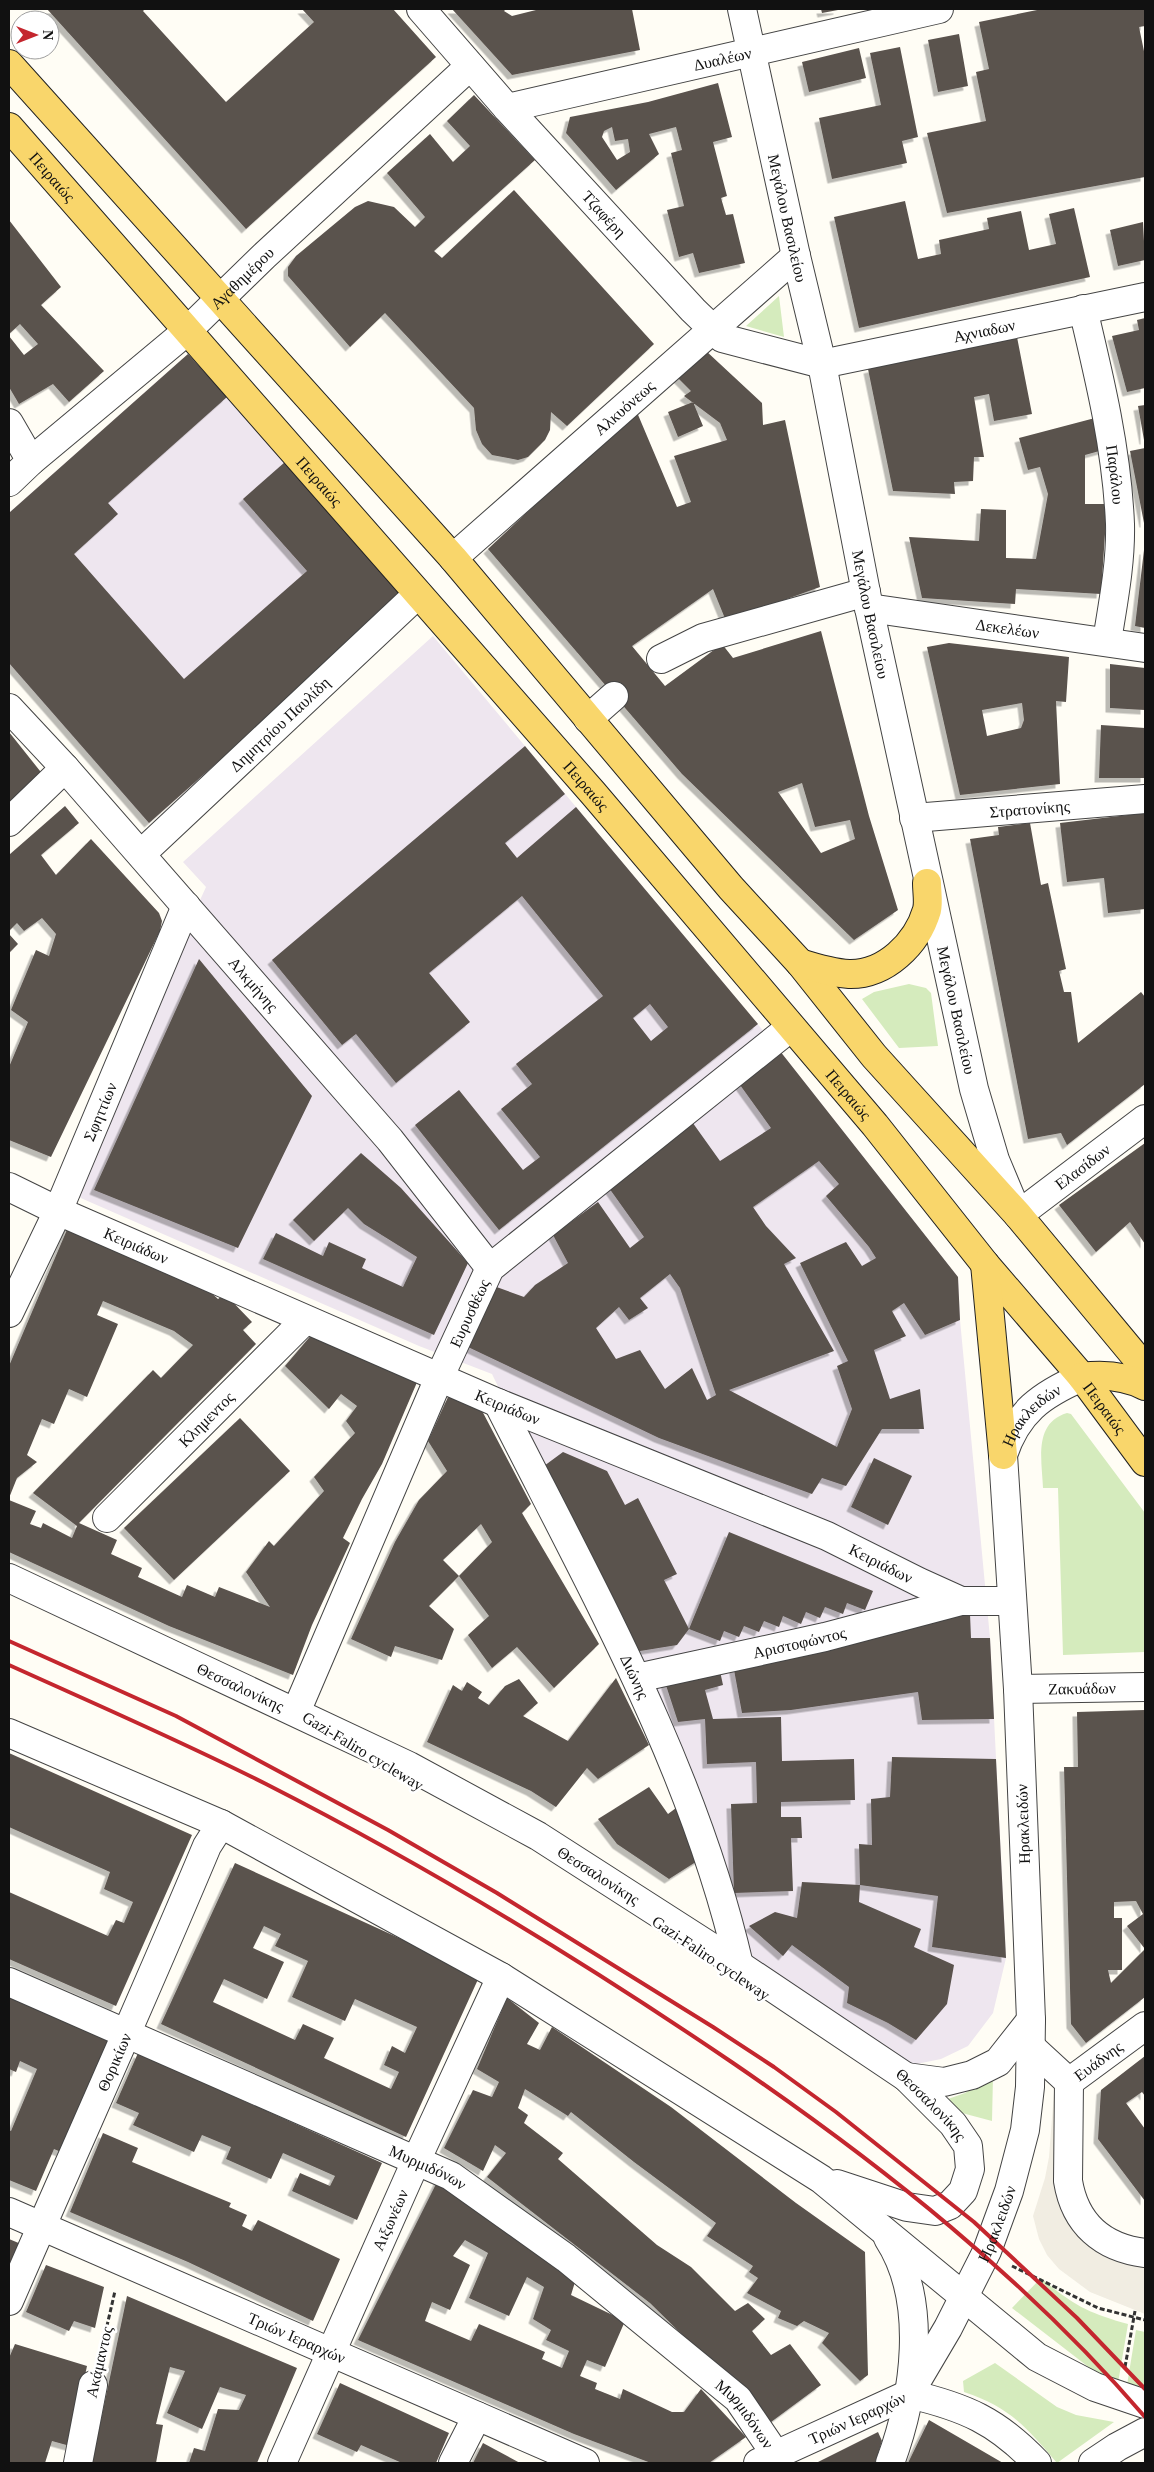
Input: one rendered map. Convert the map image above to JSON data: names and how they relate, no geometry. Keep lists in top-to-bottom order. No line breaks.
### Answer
{"streets":{"main road":["Πειραιώς"],"street":["Δυαλέων","Τζαφέρη","Μεγάλου Βασιλείου","Αγαθημέρου","Αχνιαδων","Αλκυόνεως","Παράλου","Δεκελέων","Δημητρίου Παυλίδη","Στρατονίκης","Αλκμήνης","Σφηττίων","Ελασίδων","Κειριάδων","Ευρυσθέως","Ηρακλειδών","Κλημεντος","Αριστοφώντος","Διώνης","Θεσσαλονίκης","Ζακυάδων","Ευάδνης","Θορικίων","Μυρμιδόνων","Αιξωνέων","Τριών Ιεραρχών","Ακάμαντος"]},"crossings":[["Δυαλέων","Τζαφέρη"],["Δυαλέων","Μεγάλου Βασιλείου"],["Πειραιώς","Αγαθημέρου"],["Πειραιώς","Δημητρίου Παυλίδη"],["Πειραιώς","Ευρυσθέως"],["Πειραιώς","Ηρακλειδών"],["Τζαφέρη","Μεγάλου Βασιλείου"],["Τζαφέρη","Αγαθημέρου"],["Τζαφέρη","Αχνιαδων"],["Τζαφέρη","Αλκυόνεως"],["Μεγάλου Βασιλείου","Αχνιαδων"],["Μεγάλου Βασιλείου","Αλκυόνεως"],["Μεγάλου Βασιλείου","Δεκελέων"],["Μεγάλου Βασιλείου","Στρατονίκης"],["Μεγάλου Βασιλείου","Ελασίδων"],["Αχνιαδων","Παράλου"],["Παράλου","Δεκελέων"],["Δημητρίου Παυλίδη","Αλκμήνης"],["Αλκμήνης","Σφηττίων"],["Αλκμήνης","Ευρυσθέως"],["Σφηττίων","Κειριάδων"],["Κειριάδων","Ευρυσθέως"],["Κειριάδων","Ηρακλειδών"],["Κειριάδων","Κλημεντος"],["Κειριάδων","Αριστοφώντος"],["Κειριάδων","Διώνης"],["Ευρυσθέως","Θεσσαλονίκης"],["Ηρακλειδών","Θεσσαλονίκης"],["Ηρακλειδών","Ζακυάδων"],["Ηρακλειδών","Ευάδνης"],["Ηρακλειδών","Τριών Ιεραρχών"],["Αριστοφώντος","Διώνης"],["Διώνης","Θεσσαλονίκης"],["Θεσσαλονίκης","Θορικίων"],["Θεσσαλονίκης","Αιξωνέων"],["Θεσσαλονίκης","Τριών Ιεραρχών"],["Θορικίων","Μυρμιδόνων"],["Θορικίων","Τριών Ιεραρχών"],["Μυρμιδόνων","Αιξωνέων"],["Μυρμιδόνων","Τριών Ιεραρχών"],["Αιξωνέων","Τριών Ιεραρχών"],["Τριών Ιεραρχών","Ακάμαντος"]],"north":"right"}
